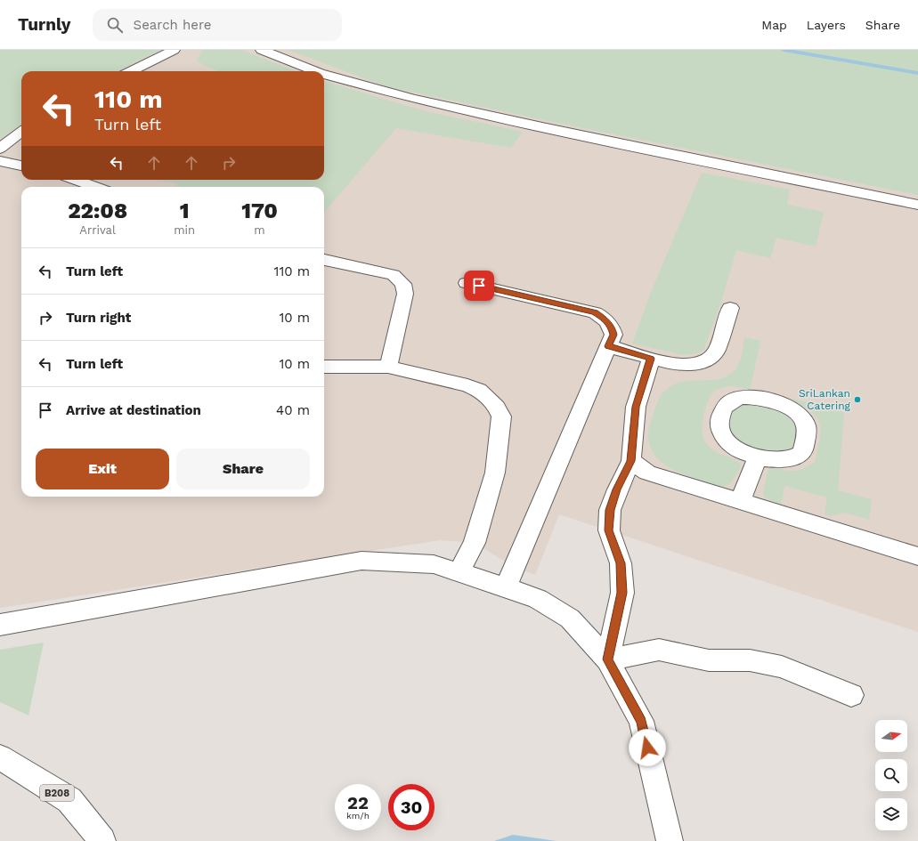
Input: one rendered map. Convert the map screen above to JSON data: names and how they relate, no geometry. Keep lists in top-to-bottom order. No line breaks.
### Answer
{"streets":{"street":["B208"]},"places":["SriLankan Catering"],"north":"right","page":{"header":"Turnly","search":"Search here","nav":["Map","Layers","Share"],"turn":["110 m","Turn left"],"eta":["22:08","Arrival","1","min","170","m"],"list":[{"name":"Turn left","value":"110 m"},{"name":"Turn right","value":"10 m"},{"name":"Turn left","value":"10 m"},{"name":"Arrive at destination","value":"40 m"}],"buttons":["Exit","Share"],"speed":"22 km/h","limit":"30"}}
